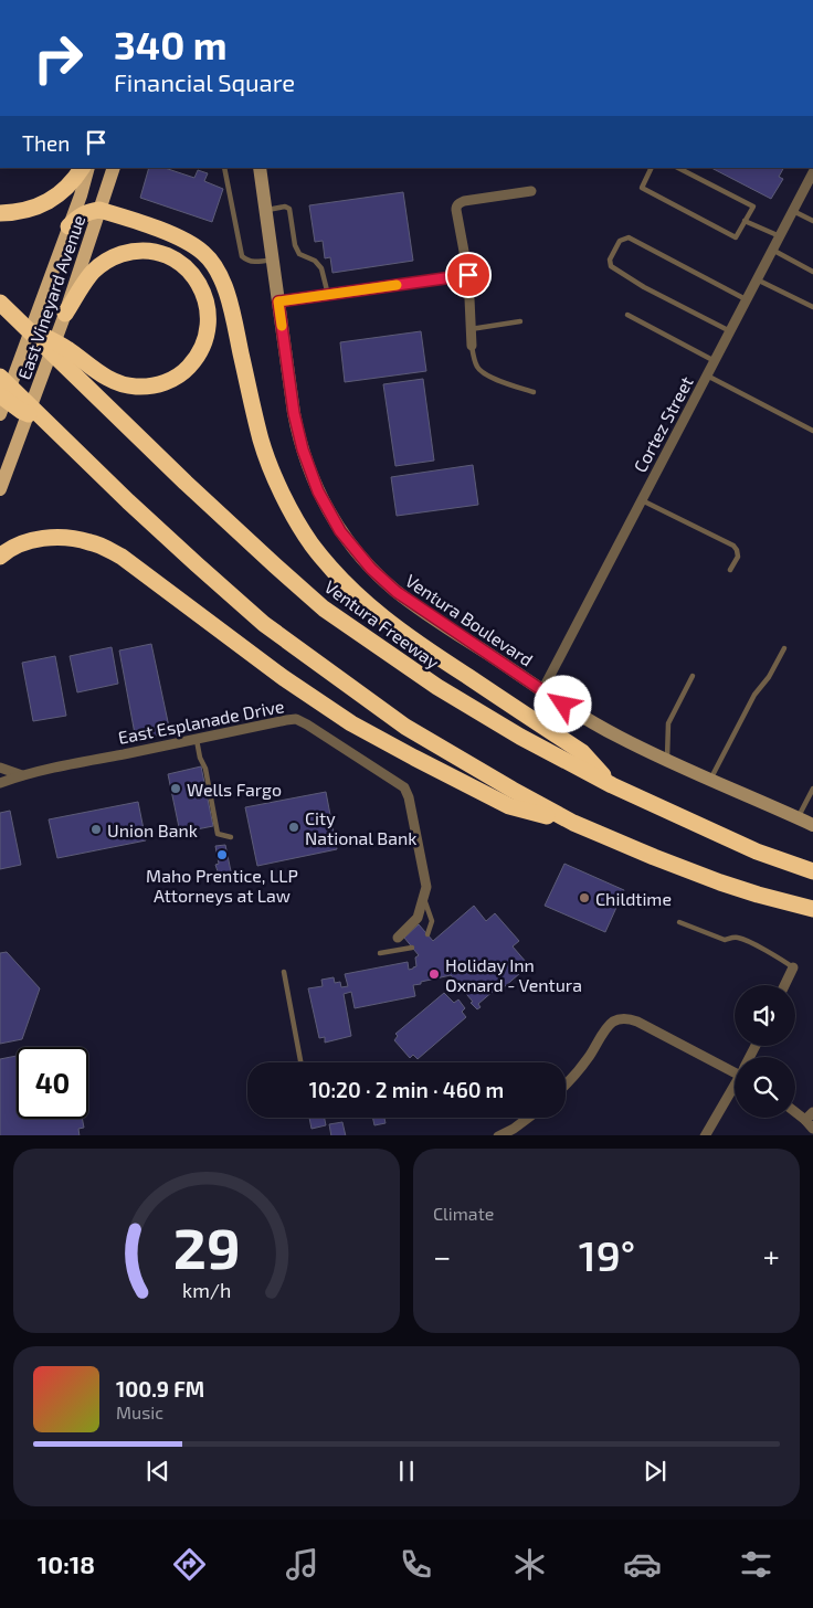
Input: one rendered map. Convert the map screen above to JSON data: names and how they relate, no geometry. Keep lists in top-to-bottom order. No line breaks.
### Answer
{"streets":{"highway":["Ventura Freeway"],"main road":["East Vineyard Avenue"],"street":["Cortez Street","Ventura Boulevard","East Esplanade Drive"]},"crossings":[["Cortez Street","Ventura Boulevard"]],"places":["Wells Fargo","City National Bank","Union Bank","Maho Prentice, LLP Attorneys at Law","Childtime","Holiday Inn Oxnard - Ventura"],"page":{"turn":["340 m","Financial Square"],"then":"Then","limit":"40","trip":"10:20 · 2 min · 460 m","tile":"Climate","heat":["−","19°","+"],"song":["100.9 FM","Music"],"tabs":"10:18","gauge":["29","km/h"]}}
